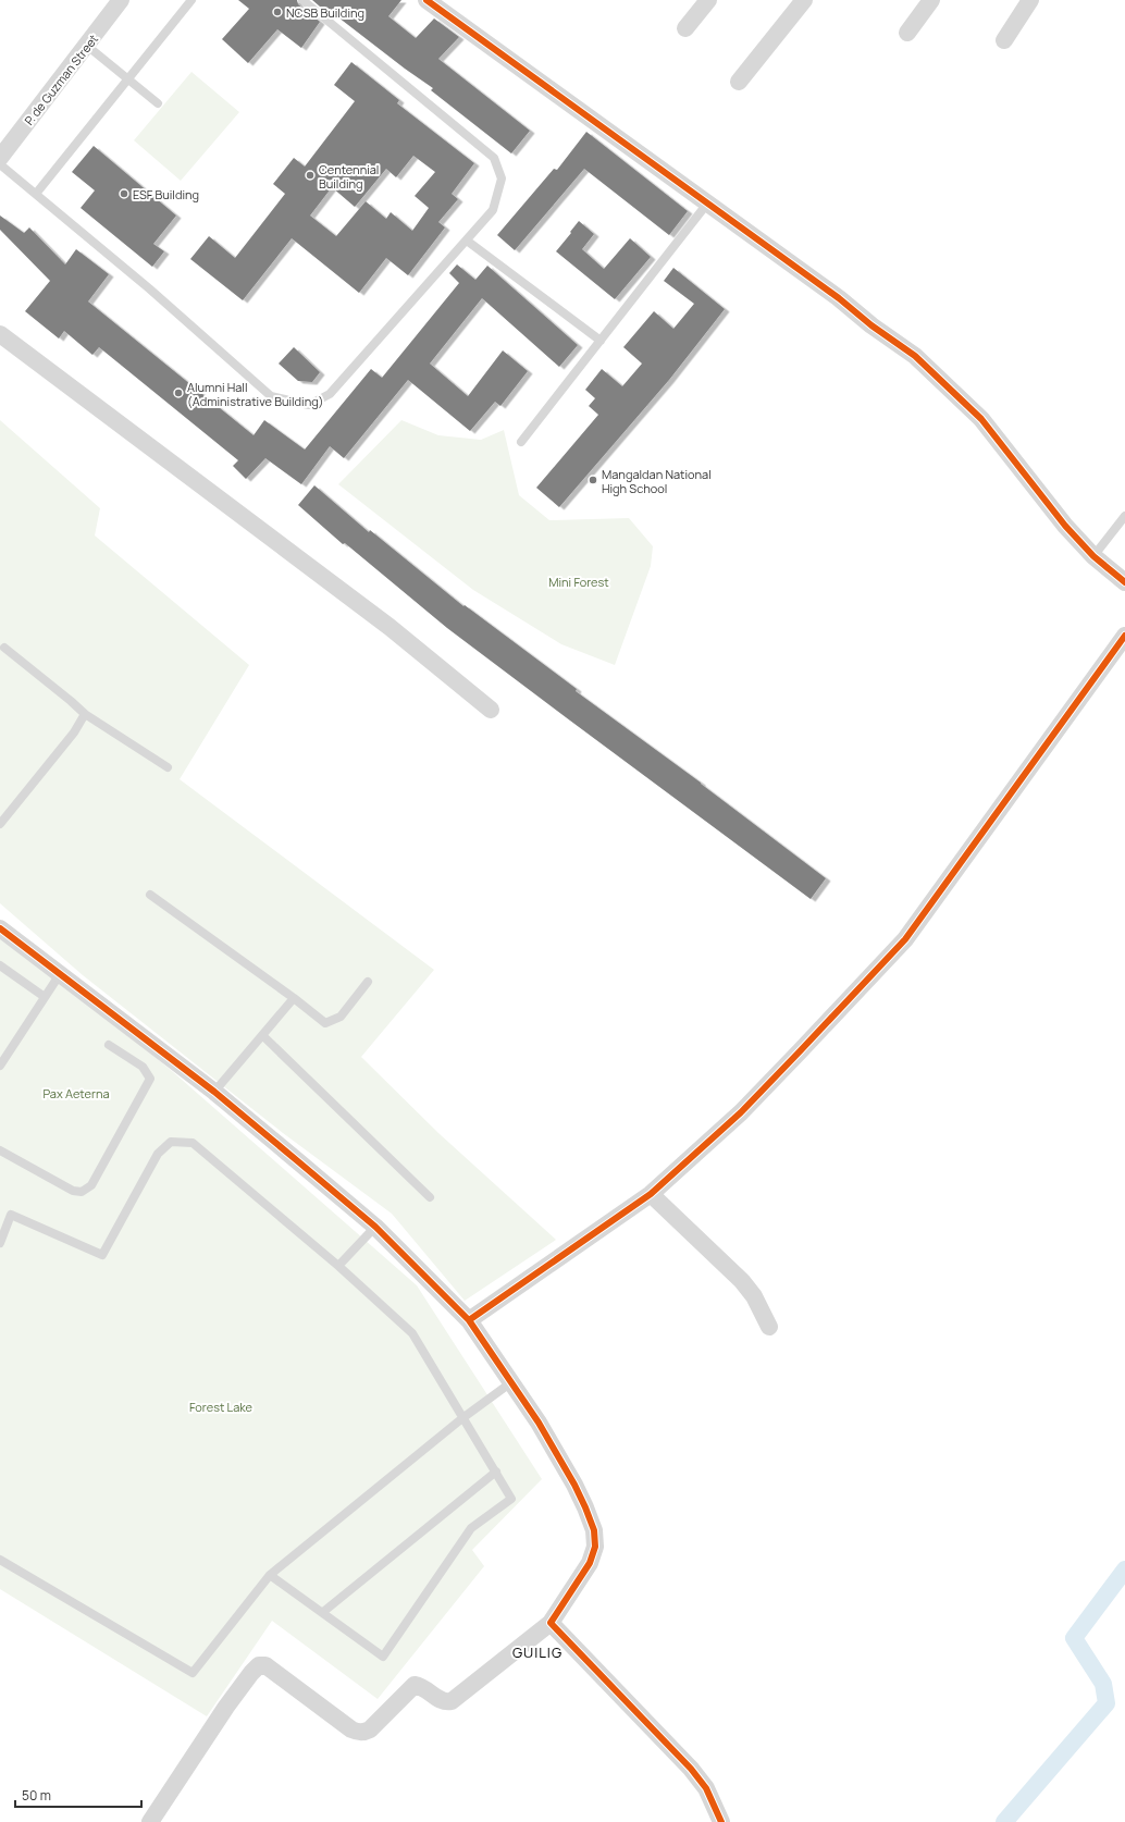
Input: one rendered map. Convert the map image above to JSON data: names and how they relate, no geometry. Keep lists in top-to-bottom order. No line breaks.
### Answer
{"streets":{"street":["P. de Guzman Street"]},"districts":["GUILIG"],"parks":["Mini Forest","Pax Aeterna","Forest Lake"],"places":["NCSB Building","Centennial Building","ESF Building","Alumni Hall (Administrative Building)","Mangaldan National High School"],"scale_bar":"50 m"}
